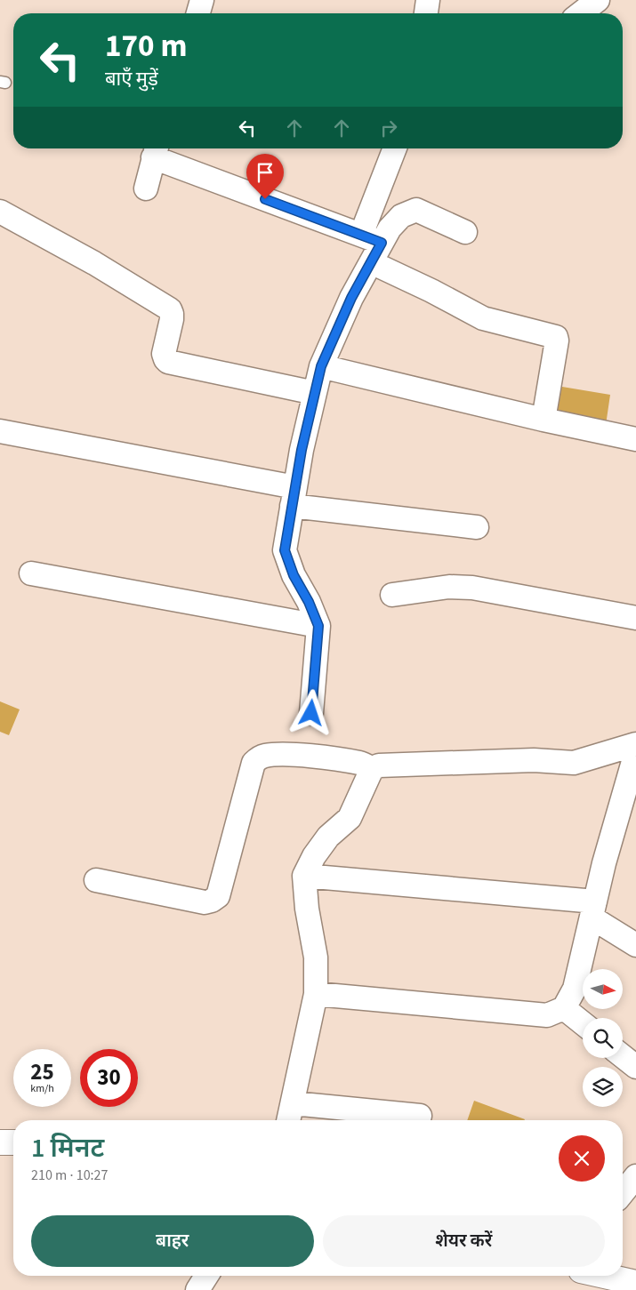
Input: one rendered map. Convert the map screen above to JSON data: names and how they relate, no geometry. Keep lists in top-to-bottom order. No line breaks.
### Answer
{"north":"right","page":{"turn":["170 m","बाएँ मुड़ें"],"speed":"25 km/h","limit":"30","heading":["1 मिनट","210 m · 10:27"],"buttons":["बाहर","शेयर करें"]}}
